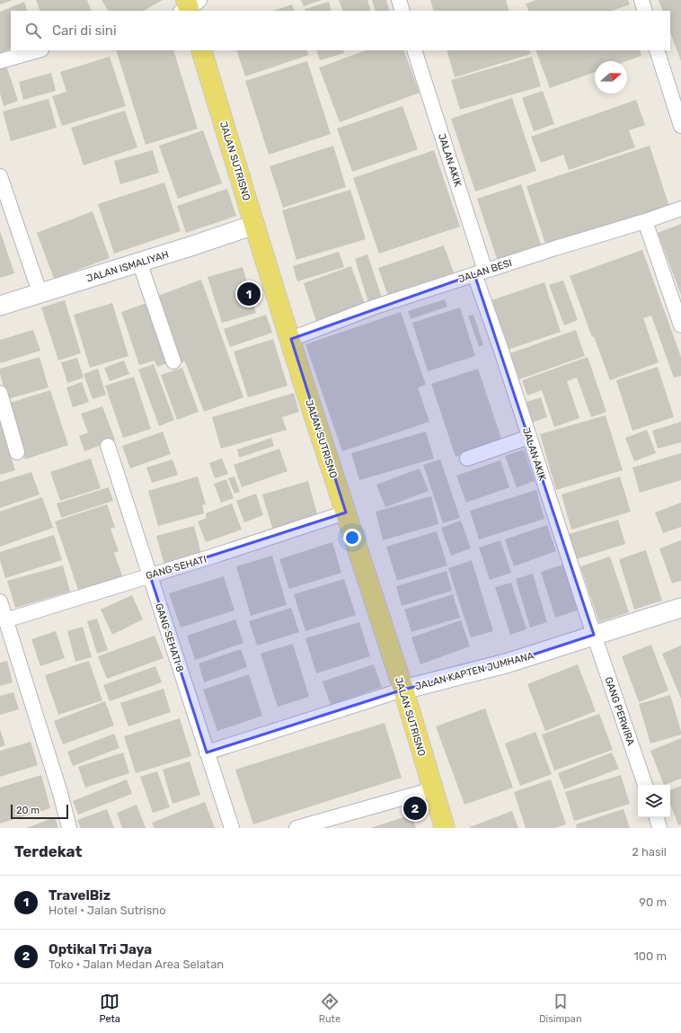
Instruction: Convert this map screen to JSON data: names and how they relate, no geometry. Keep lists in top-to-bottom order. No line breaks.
{"streets":{"main road":["JALAN SUTRISNO"],"street":["JALAN AKIK","JALAN ISMALIYAH","JALAN BESI","GANG SEHATI","GANG SEHATI 8","JALAN KAPTEN JUMHANA","GANG PERWIRA"]},"crossings":[["JALAN AKIK","JALAN BESI"],["JALAN AKIK","JALAN KAPTEN JUMHANA"],["JALAN AKIK","GANG PERWIRA"],["JALAN SUTRISNO","JALAN ISMALIYAH"],["JALAN SUTRISNO","JALAN BESI"],["JALAN SUTRISNO","GANG SEHATI"],["JALAN SUTRISNO","JALAN KAPTEN JUMHANA"],["GANG SEHATI","GANG SEHATI 8"],["GANG SEHATI 8","JALAN KAPTEN JUMHANA"],["JALAN KAPTEN JUMHANA","GANG PERWIRA"]],"scale_bar":"20 m","north":"right","page":{"search":"Cari di sini","pins":["1","2"],"scale":"20 m","heading":["Terdekat","2 hasil"],"list":[{"mark":"1","name":"TravelBiz","note":"Hotel · Jalan Sutrisno","value":"90 m"},{"mark":"2","name":"Optikal Tri Jaya","note":"Toko · Jalan Medan Area Selatan","value":"100 m"}],"nav":["Peta","Rute","Disimpan"]}}
